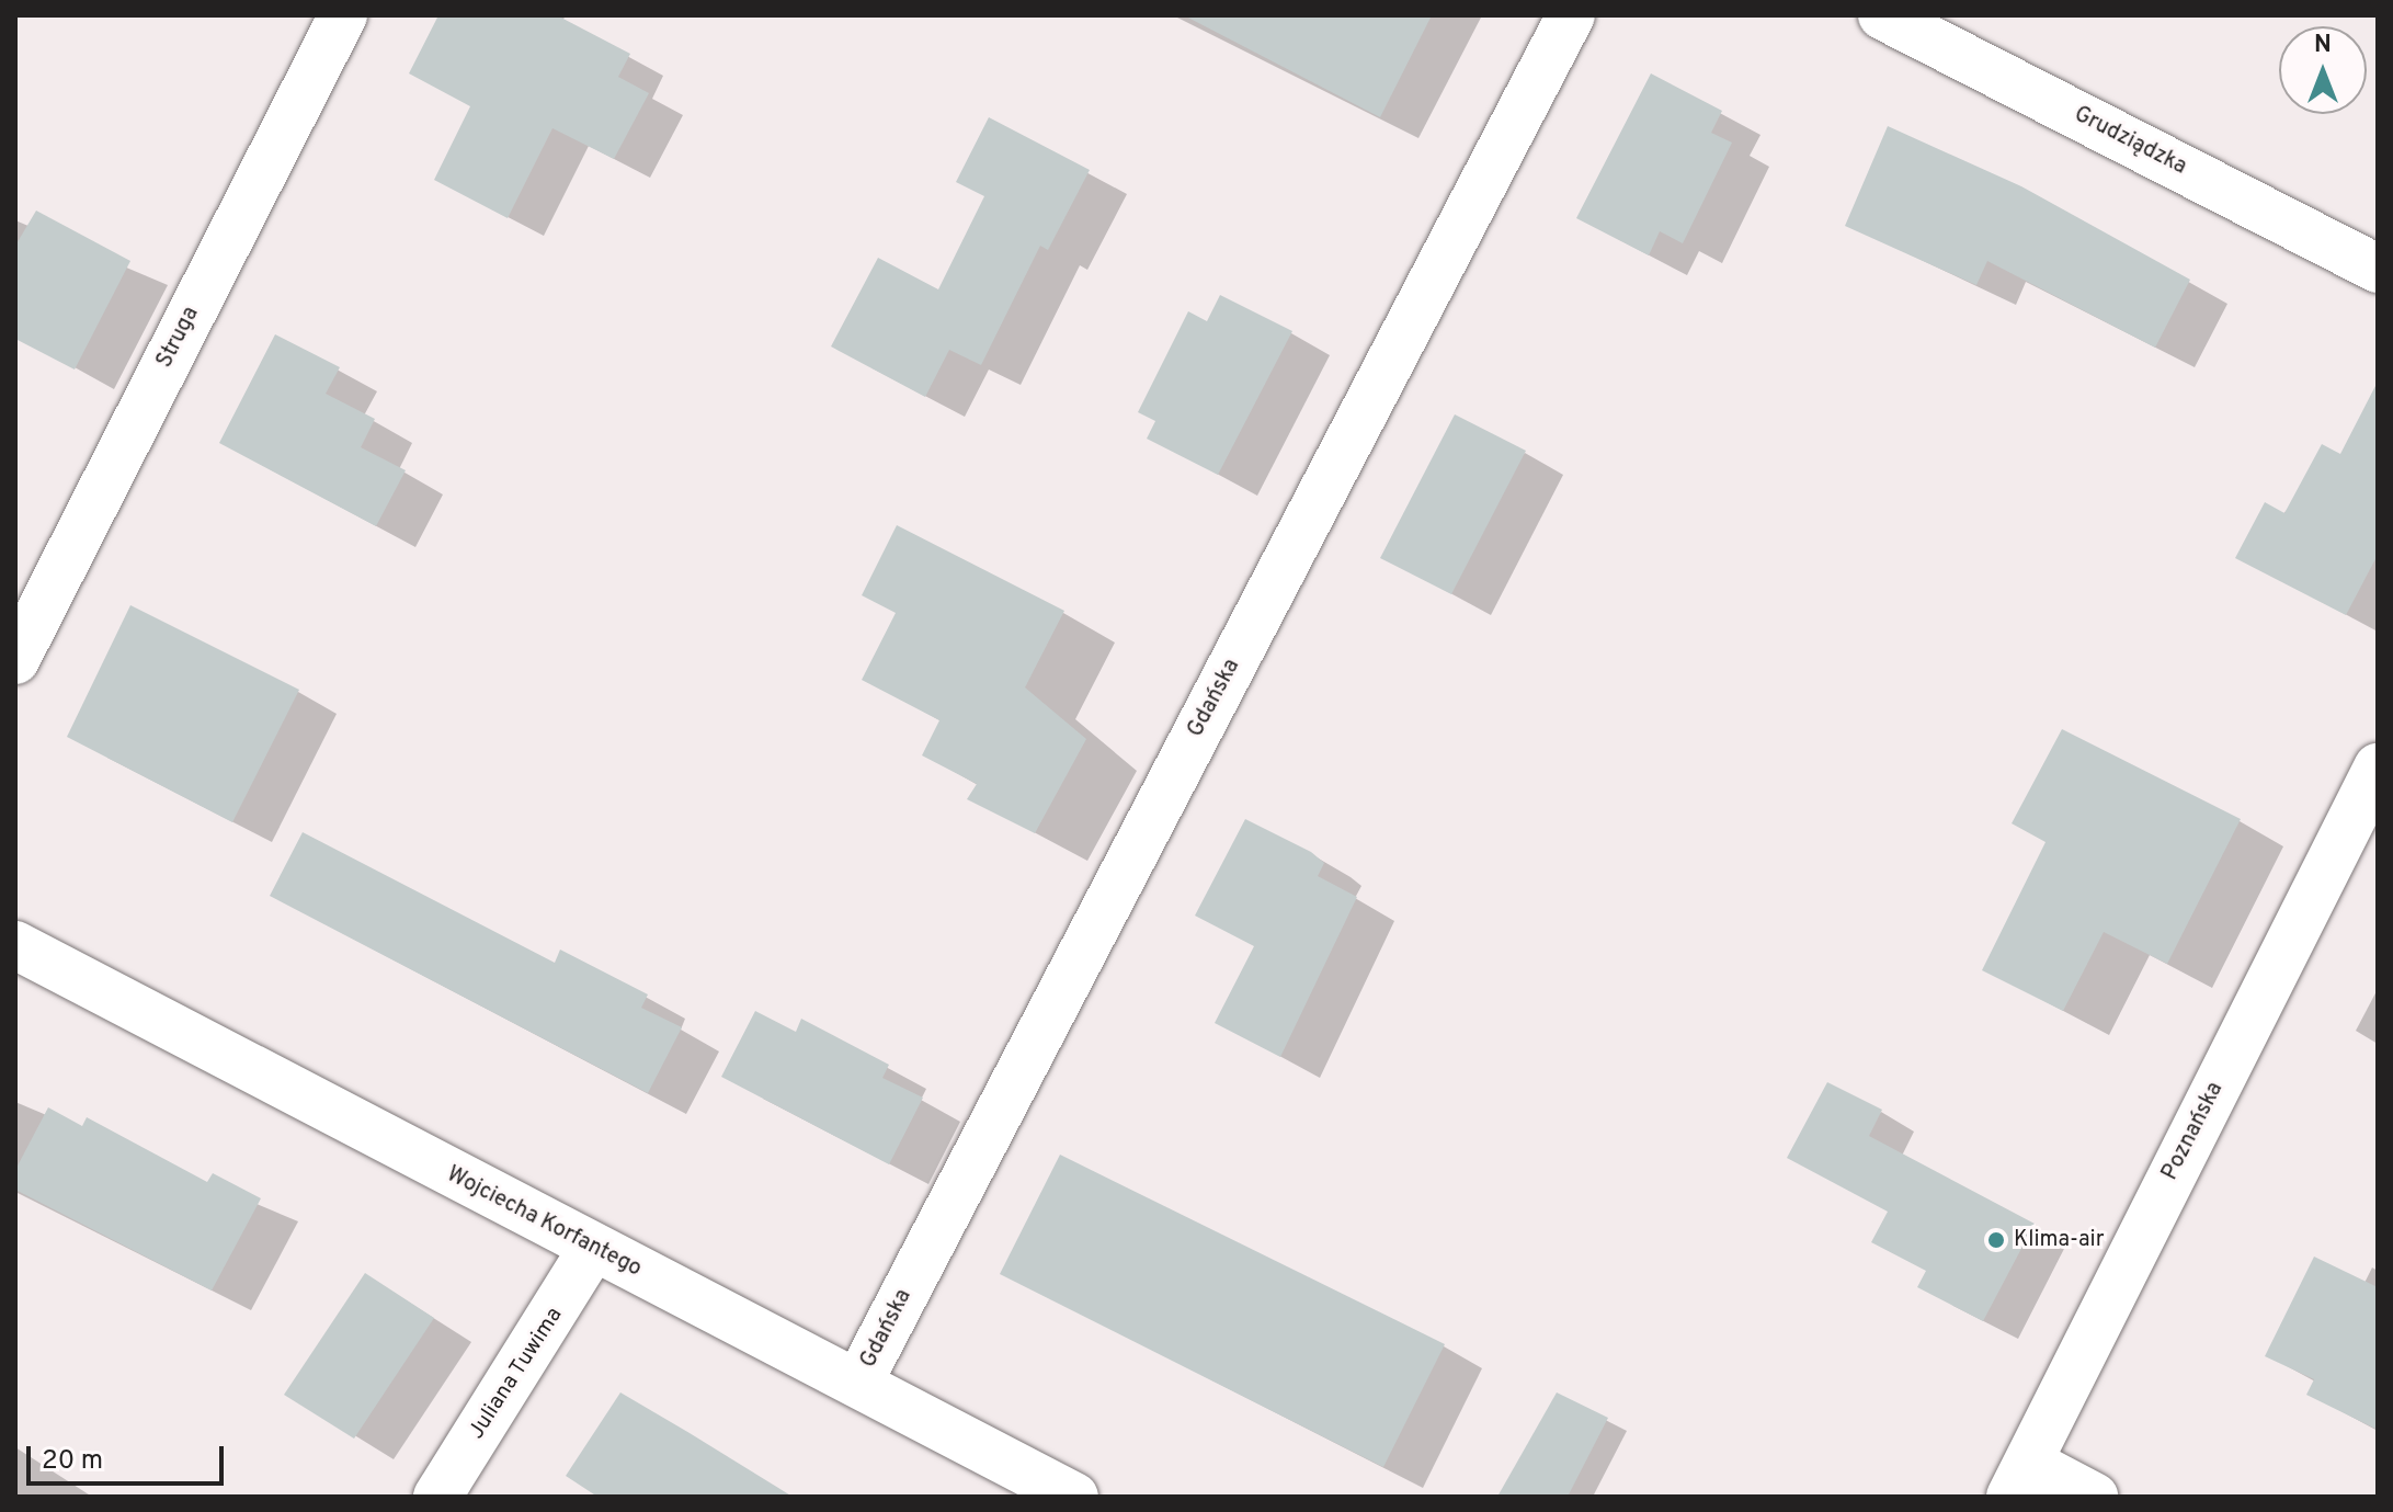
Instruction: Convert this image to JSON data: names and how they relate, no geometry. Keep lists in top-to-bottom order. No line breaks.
{"streets":{"street":["Grudziądzka","Struga","Gdańska","Poznańska","Wojciecha Korfantego","Juliana Tuwima"]},"crossings":[["Gdańska","Wojciecha Korfantego"],["Wojciecha Korfantego","Juliana Tuwima"]],"places":["Klima-air"],"scale_bar":"20 m","north":"top"}
